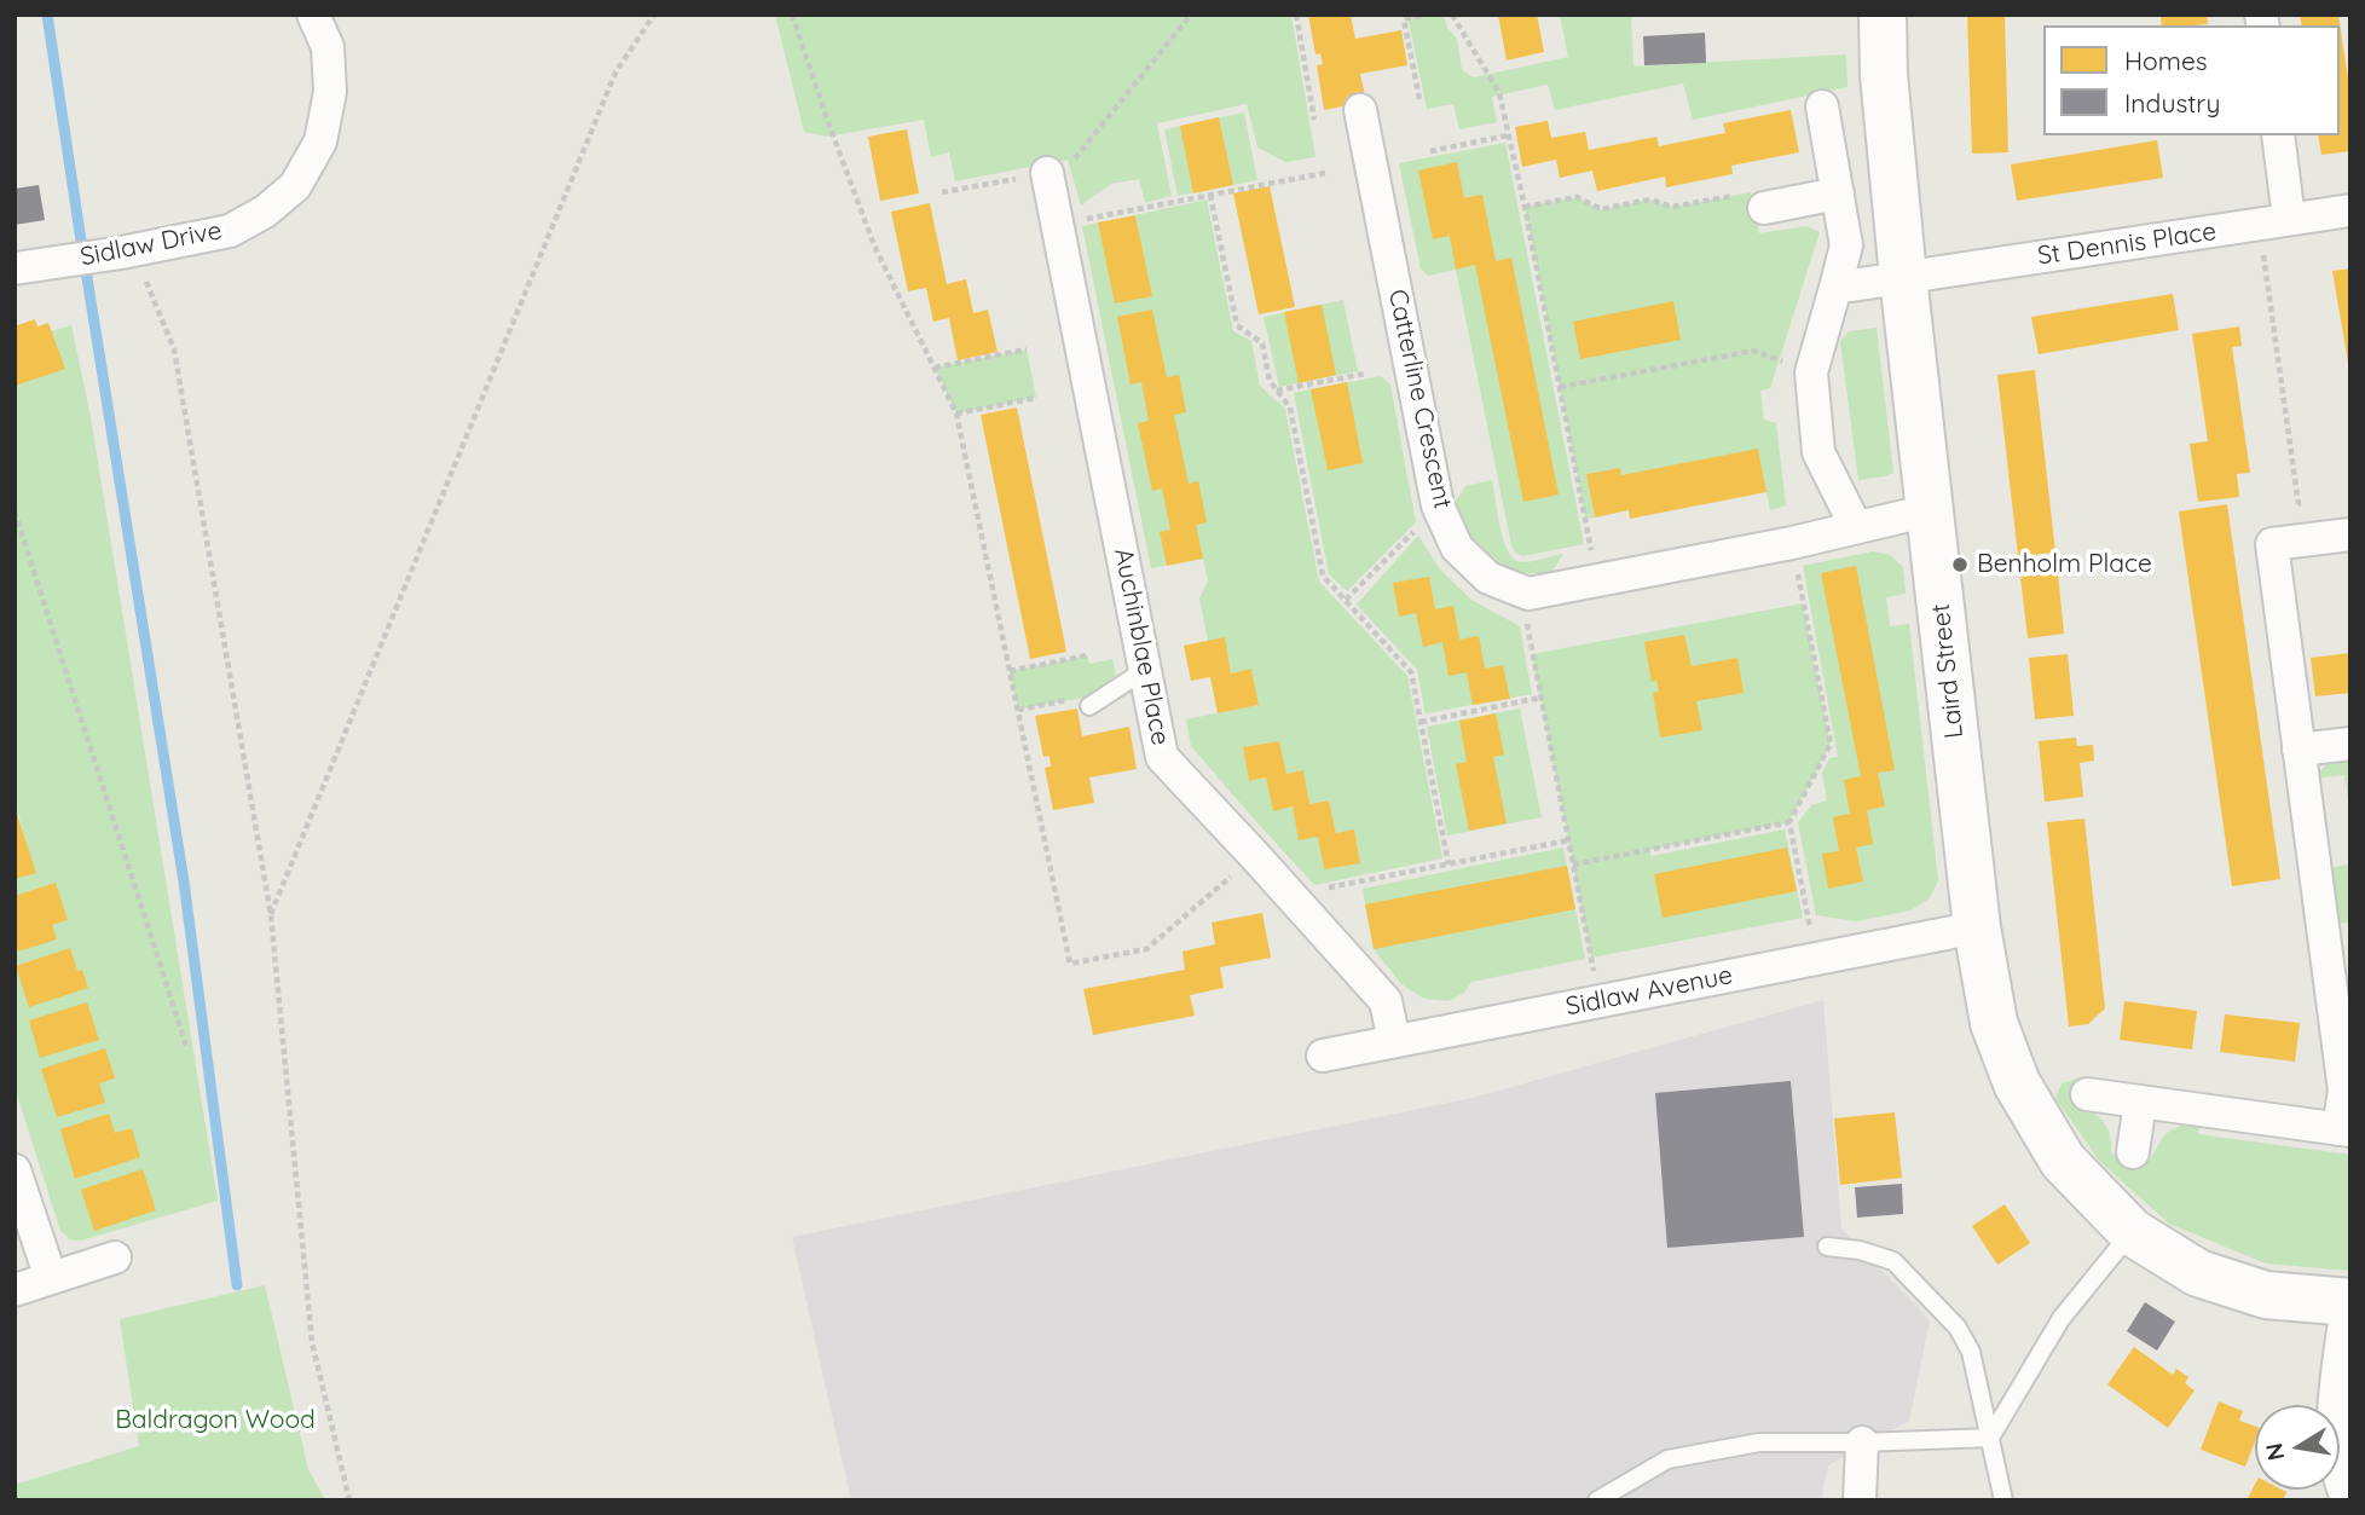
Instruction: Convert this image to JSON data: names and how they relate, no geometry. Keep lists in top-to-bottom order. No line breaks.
{"streets":{"street":["Sidlaw Drive","St Dennis Place","Catterline Crescent","Auchinblae Place","Laird Street","Sidlaw Avenue"]},"crossings":[["St Dennis Place","Laird Street"],["Auchinblae Place","Sidlaw Avenue"],["Laird Street","Sidlaw Avenue"]],"parks":["Baldragon Wood"],"places":["Benholm Place"],"legend":["Homes","Industry"],"north":"left"}
